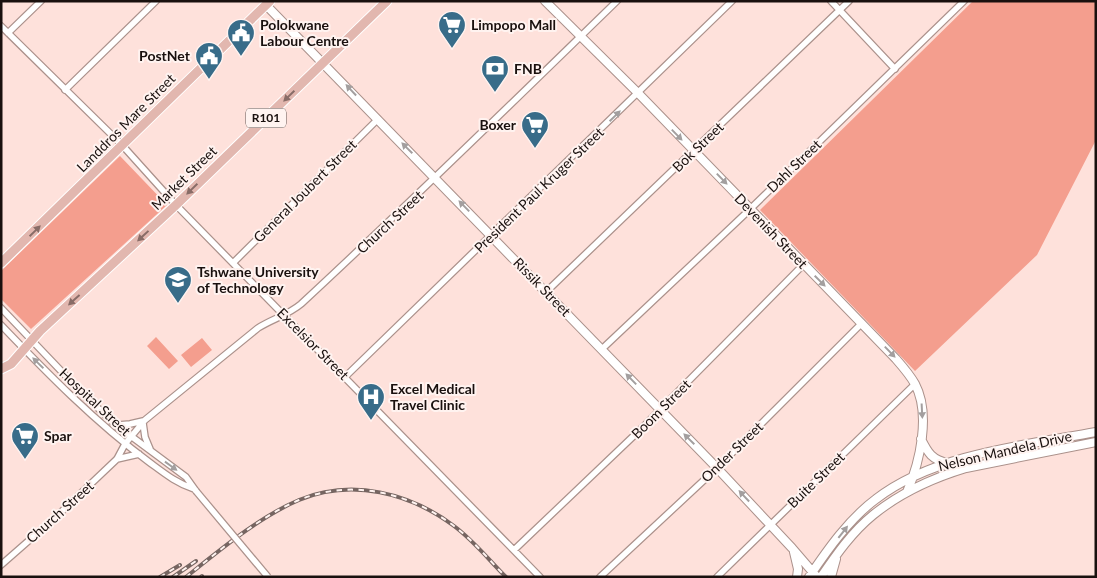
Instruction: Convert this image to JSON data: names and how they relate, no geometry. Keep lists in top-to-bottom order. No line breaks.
{"streets":{"main road":["R101","Landdros Mare Street","Market Street","Devenish Street","Rissik Street","Nelson Mandela Drive"],"street":["Bok Street","Dahl Street","President Paul Kruger Street","General Joubert Street","Church Street","Excelsior Street","Hospital Street","Boom Street","Onder Street","Buite Street"]},"crossings":[["R101","Market Street"],["Landdros Mare Street","Rissik Street"],["Landdros Mare Street","Excelsior Street"],["Bok Street","Devenish Street"],["Bok Street","Rissik Street"],["Dahl Street","Devenish Street"],["Dahl Street","Rissik Street"],["Market Street","Rissik Street"],["Market Street","Excelsior Street"],["Market Street","Hospital Street"],["President Paul Kruger Street","Devenish Street"],["President Paul Kruger Street","Rissik Street"],["President Paul Kruger Street","Excelsior Street"],["General Joubert Street","Rissik Street"],["General Joubert Street","Excelsior Street"],["Church Street","Devenish Street"],["Church Street","Rissik Street"],["Church Street","Excelsior Street"],["Church Street","Hospital Street"],["Devenish Street","Boom Street"],["Devenish Street","Nelson Mandela Drive"],["Devenish Street","Onder Street"],["Devenish Street","Buite Street"],["Rissik Street","Boom Street"],["Rissik Street","Nelson Mandela Drive"],["Rissik Street","Onder Street"],["Rissik Street","Buite Street"],["Excelsior Street","Boom Street"]],"one_way":["Landdros Mare Street","Market Street","President Paul Kruger Street","Devenish Street","Rissik Street"],"places":{"supermarket":["Limpopo Mall","Boxer","Spar"],"public building":["Polokwane Labour Centre","PostNet"],"bank":["FNB"],"school or university":["Tshwane University of Technology"],"hospital":["Excel Medical Travel Clinic"]}}
